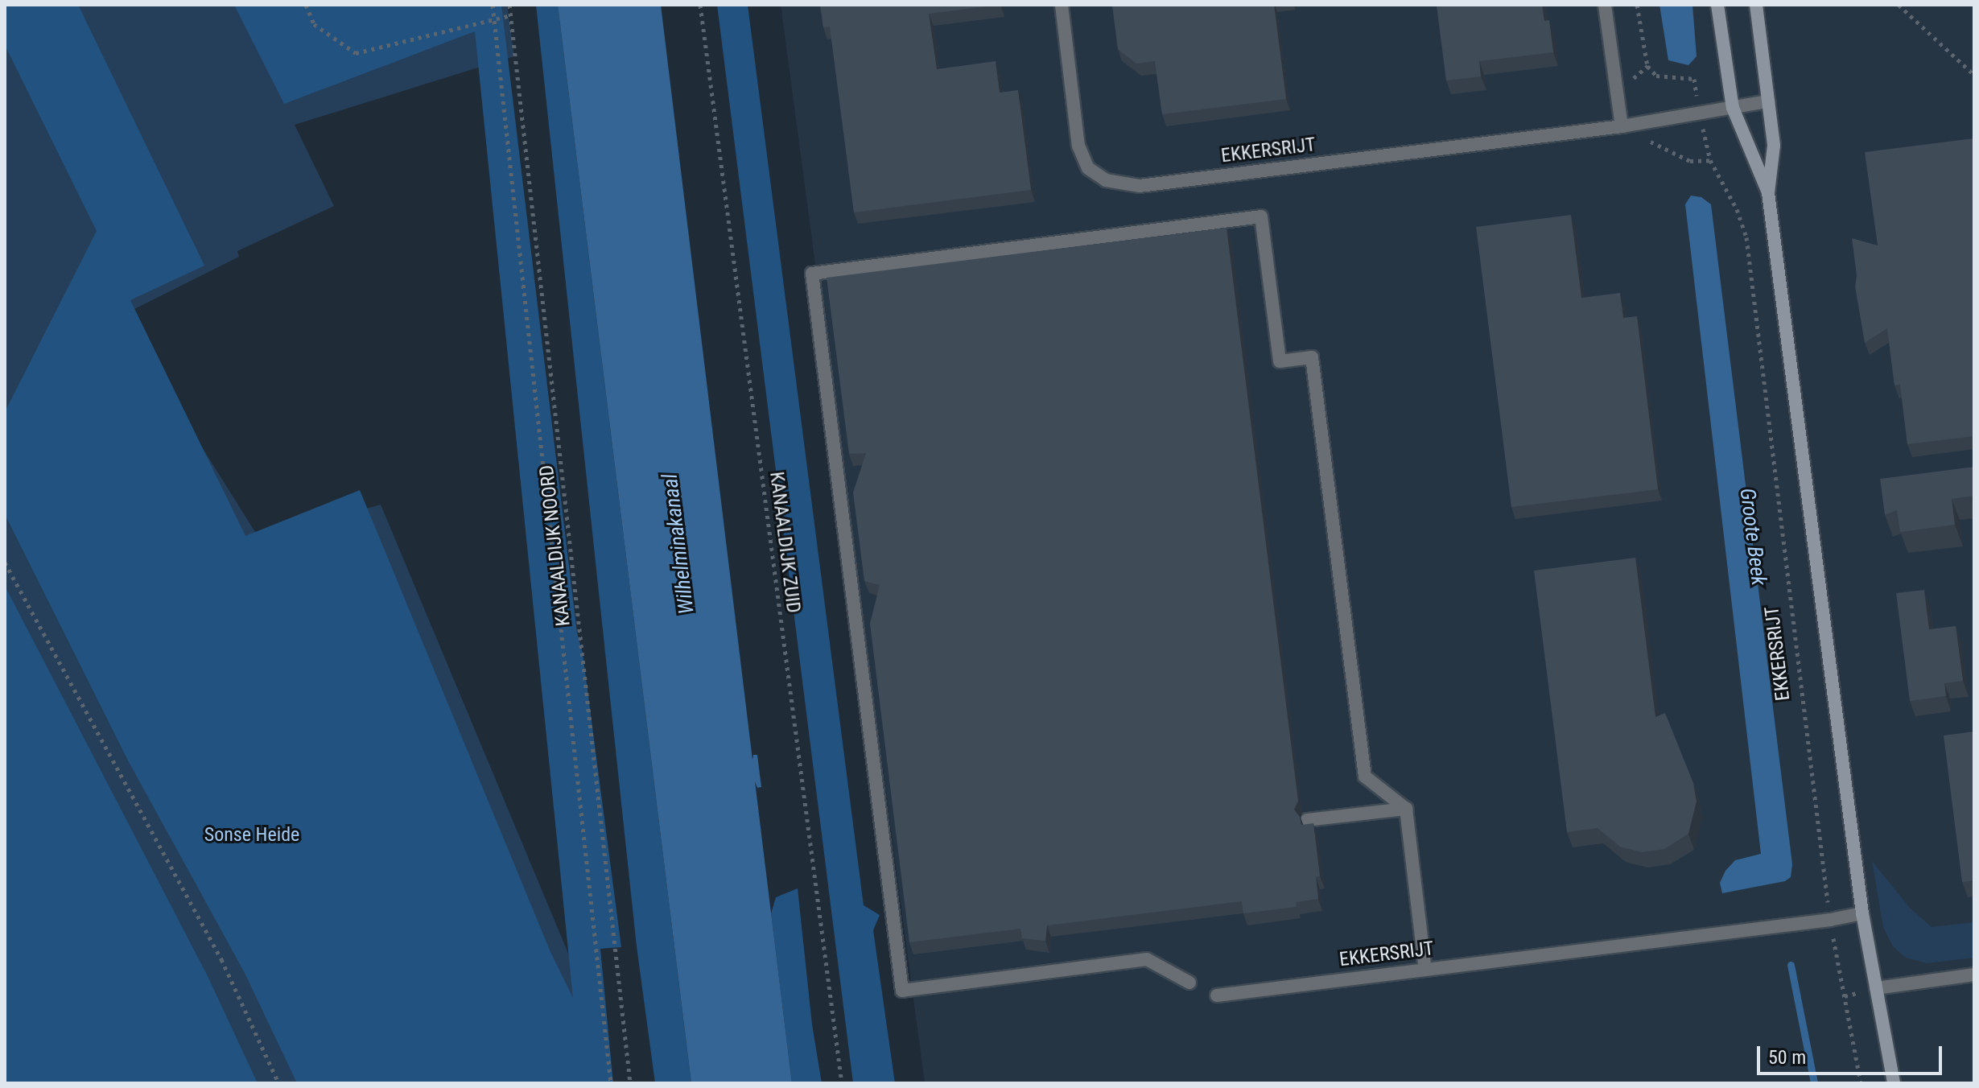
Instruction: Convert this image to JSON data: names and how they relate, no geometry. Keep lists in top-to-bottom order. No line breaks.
{"streets":{"street":["EKKERSRIJT"],"path":["KANAALDIJK ZUID","KANAALDIJK NOORD"]},"water":["Groote Beek","Wilhelminakanaal"],"parks":["Sonse Heide"],"scale_bar":"50 m"}
